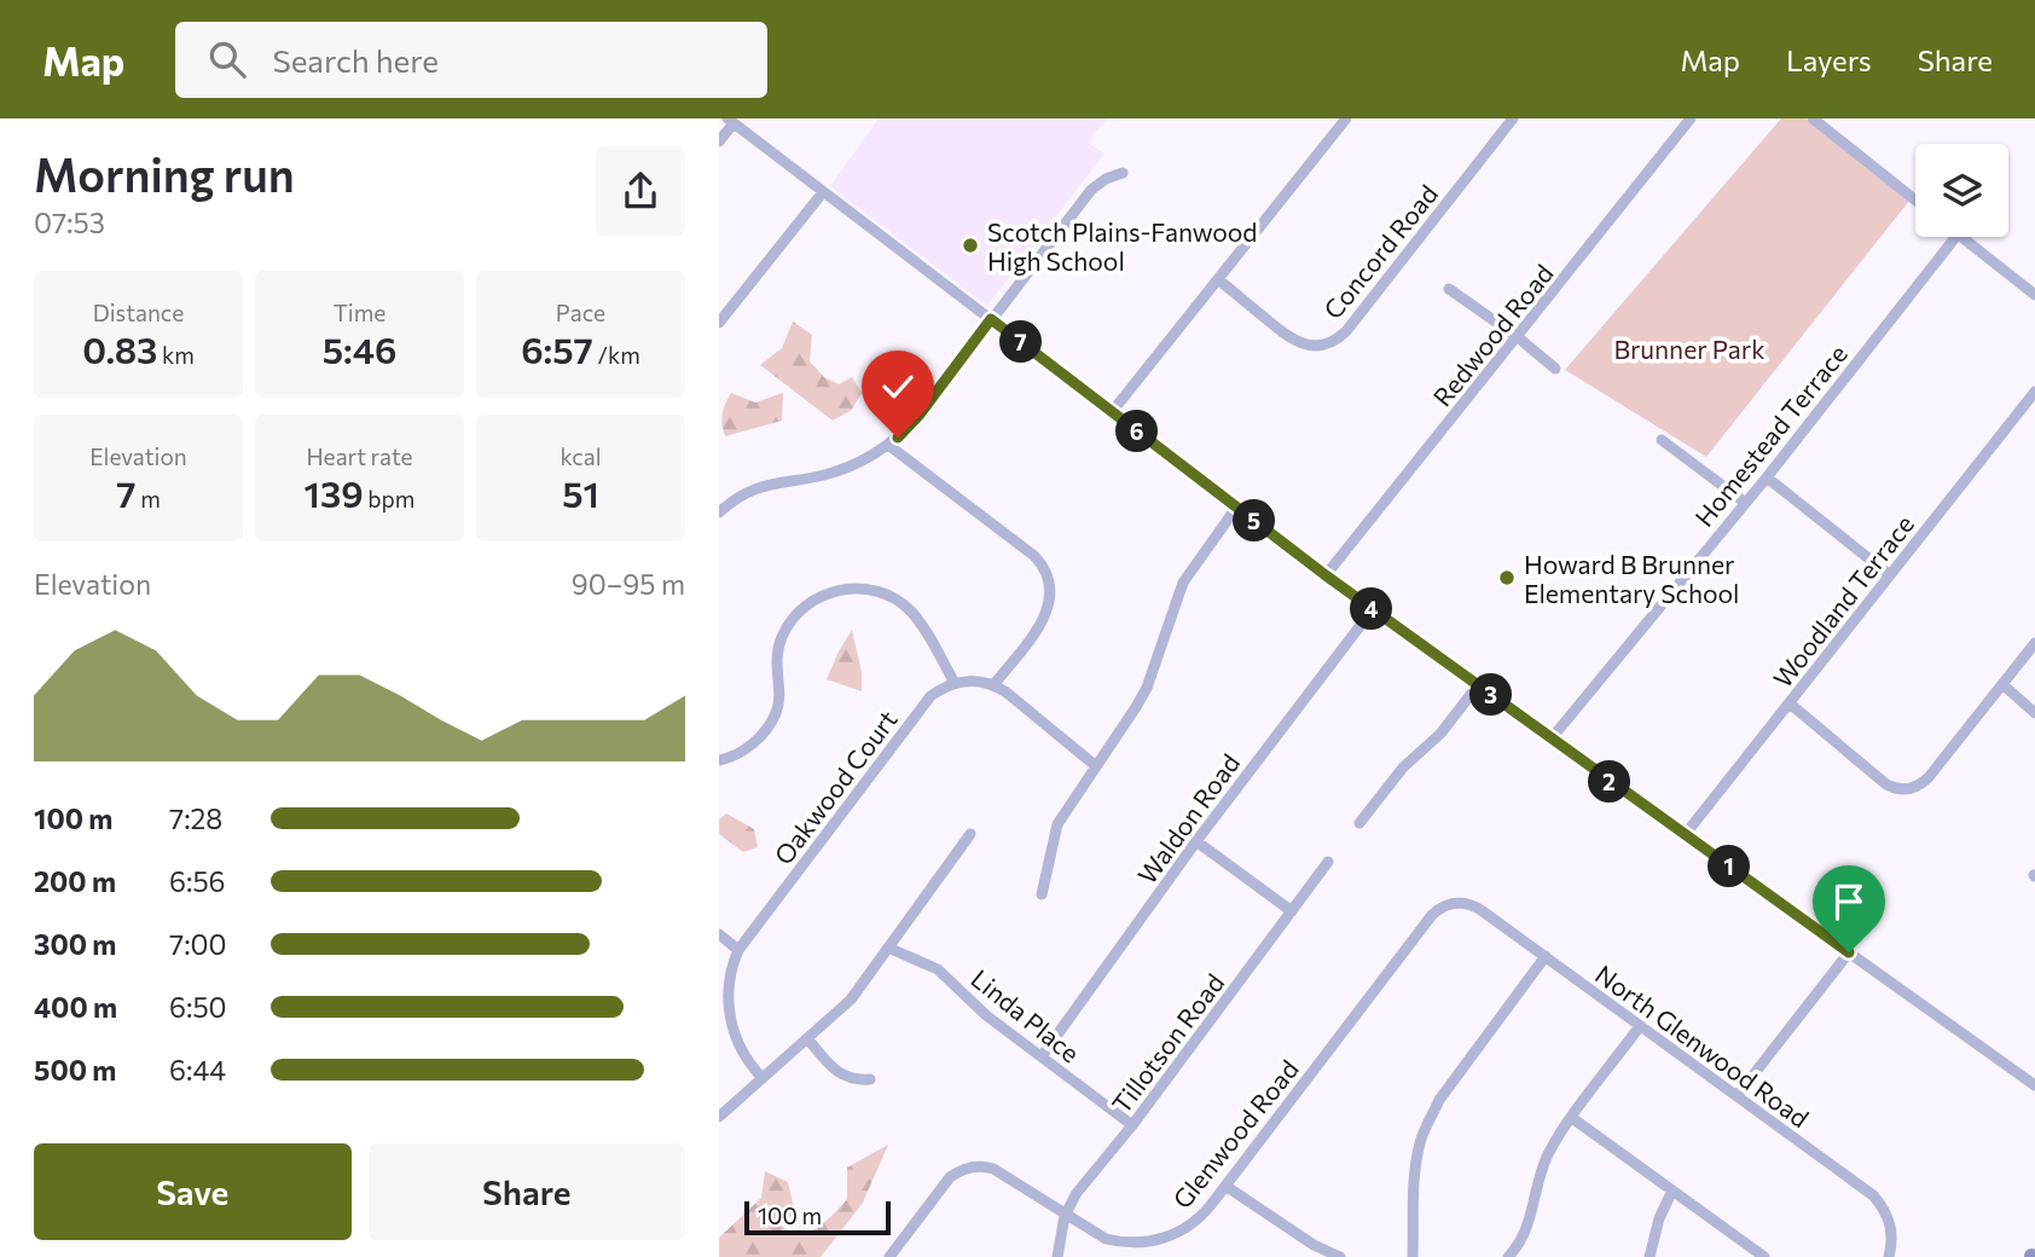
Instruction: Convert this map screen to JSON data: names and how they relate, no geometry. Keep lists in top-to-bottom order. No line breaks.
{"streets":{"street":["Concord Road","Redwood Road","Homestead Terrace","Woodland Terrace","Oakwood Court","Waldon Road","Linda Place","Tillotson Road","North Glenwood Road","Glenwood Road"]},"crossings":[["Waldon Road","Linda Place"],["Linda Place","Tillotson Road"],["Tillotson Road","Glenwood Road"],["North Glenwood Road","Glenwood Road"]],"parks":["Brunner Park"],"places":["Scotch Plains-Fanwood High School","Howard B Brunner Elementary School"],"scale_bar":"100 m","page":{"header":"Map","search":"Search here","nav":["Map","Layers","Share"],"heading":["Morning run","07:53"],"stats":[["Distance","0.83 km"],["Time","5:46"],["Pace","6:57 /km"],["Elevation","7 m"],["Heart rate","139 bpm"],["kcal","51"]],"pins":["7","6","5","4","3","2","1"],"chart":["Elevation","90–95 m"],"list":[{"name":"100 m","note":"7:28"},{"name":"200 m","note":"6:56"},{"name":"300 m","note":"7:00"},{"name":"400 m","note":"6:50"},{"name":"500 m","note":"6:44"}],"buttons":["Save","Share"],"scale":"100 m"}}
